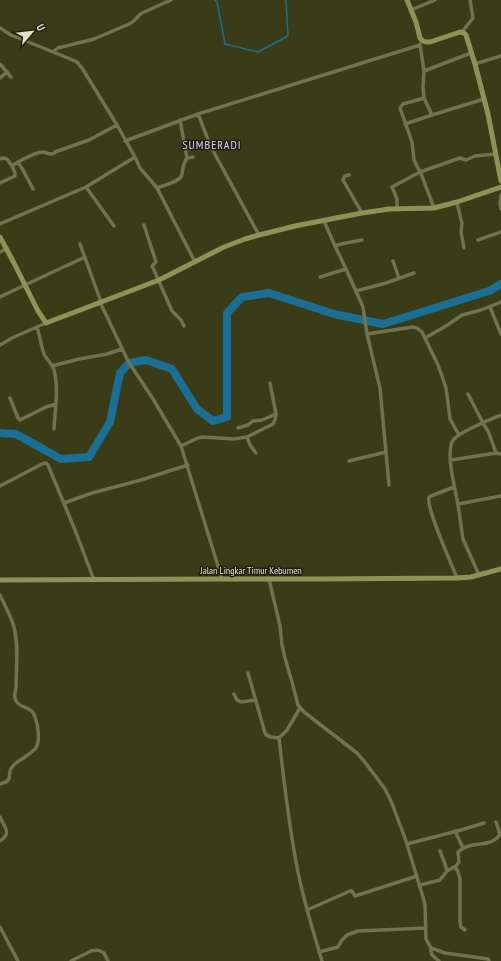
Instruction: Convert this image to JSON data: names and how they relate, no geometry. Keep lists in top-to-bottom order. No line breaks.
{"streets":{"street":["Jalan Lingkar Timur Kebumen"]},"districts":["SUMBERADI"],"north":"top right"}
